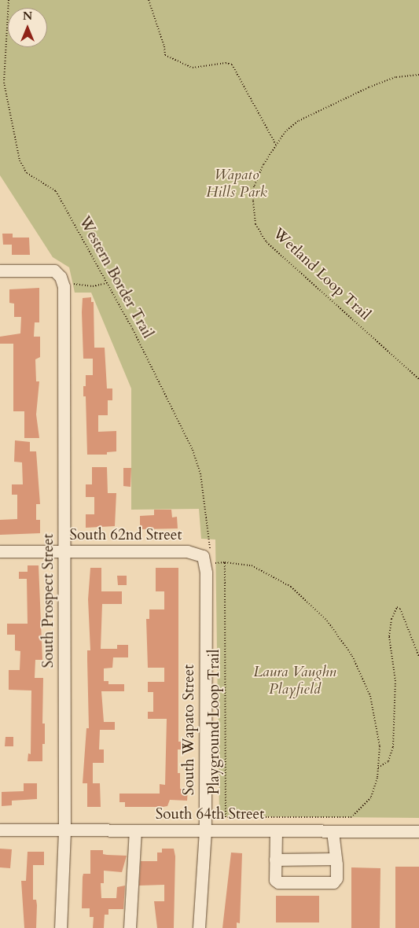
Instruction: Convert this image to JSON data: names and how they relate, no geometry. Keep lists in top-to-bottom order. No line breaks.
{"streets":{"street":["South 62nd Street","South Prospect Street","South Wapato Street","South 64th Street"],"path":["Wetland Loop Trail","Western Border Trail","Playground Loop Trail"]},"crossings":[["Western Border Trail","South 62nd Street"],["Western Border Trail","South Wapato Street"],["South 62nd Street","South Prospect Street"],["South 62nd Street","South Wapato Street"],["South Prospect Street","South 64th Street"],["South Wapato Street","South 64th Street"]],"parks":["Wapato Hills Park","Laura Vaughn Playfield"],"north":"top"}
